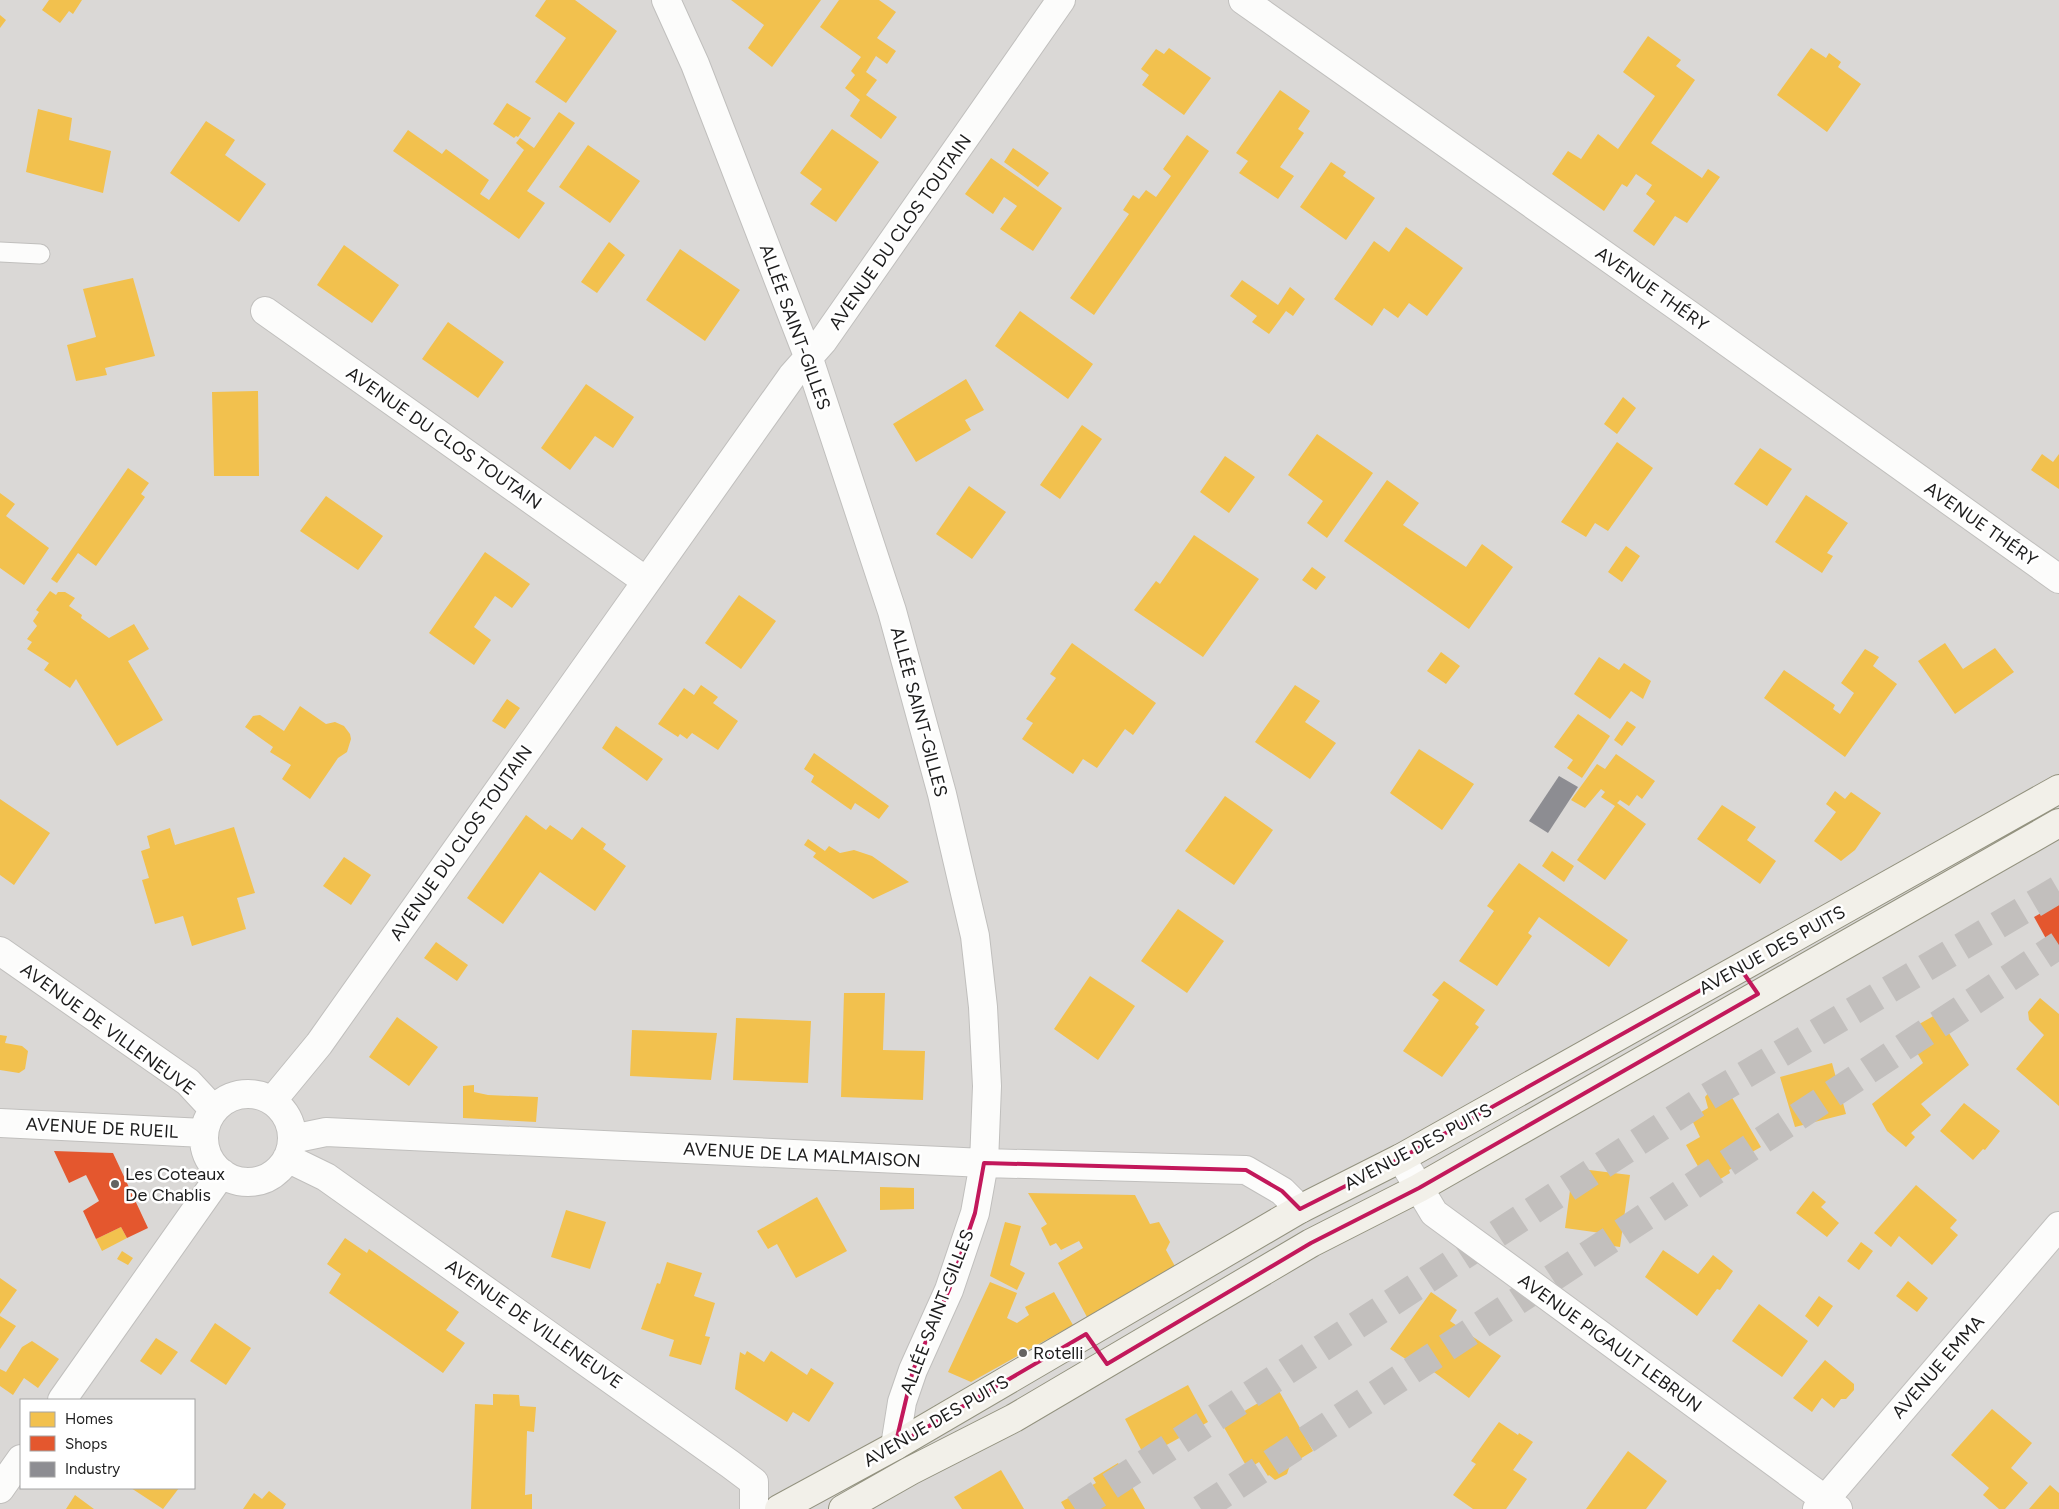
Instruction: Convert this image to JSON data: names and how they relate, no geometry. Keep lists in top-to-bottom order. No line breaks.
{"streets":{"street":["AVENUE DU CLOS TOUTAIN","AVENUE THÉRY","ALLÉE SAINT-GILLES","AVENUE DES PUITS","AVENUE DE VILLENEUVE","AVENUE DE RUEIL","AVENUE DE LA MALMAISON","AVENUE PIGAULT LEBRUN","AVENUE EMMA"]},"crossings":[["AVENUE DU CLOS TOUTAIN","ALLÉE SAINT-GILLES"],["AVENUE DU CLOS TOUTAIN","AVENUE DE VILLENEUVE"],["AVENUE DU CLOS TOUTAIN","AVENUE DE RUEIL"],["AVENUE DU CLOS TOUTAIN","AVENUE DE LA MALMAISON"],["ALLÉE SAINT-GILLES","AVENUE DES PUITS"],["ALLÉE SAINT-GILLES","AVENUE DE LA MALMAISON"],["AVENUE DES PUITS","AVENUE DE LA MALMAISON"],["AVENUE DES PUITS","AVENUE PIGAULT LEBRUN"],["AVENUE DE VILLENEUVE","AVENUE DE RUEIL"],["AVENUE DE VILLENEUVE","AVENUE DE LA MALMAISON"],["AVENUE DE RUEIL","AVENUE DE LA MALMAISON"],["AVENUE PIGAULT LEBRUN","AVENUE EMMA"]],"places":["Les Coteaux De Chablis","Rotelli"],"legend":["Homes","Shops","Industry"]}
